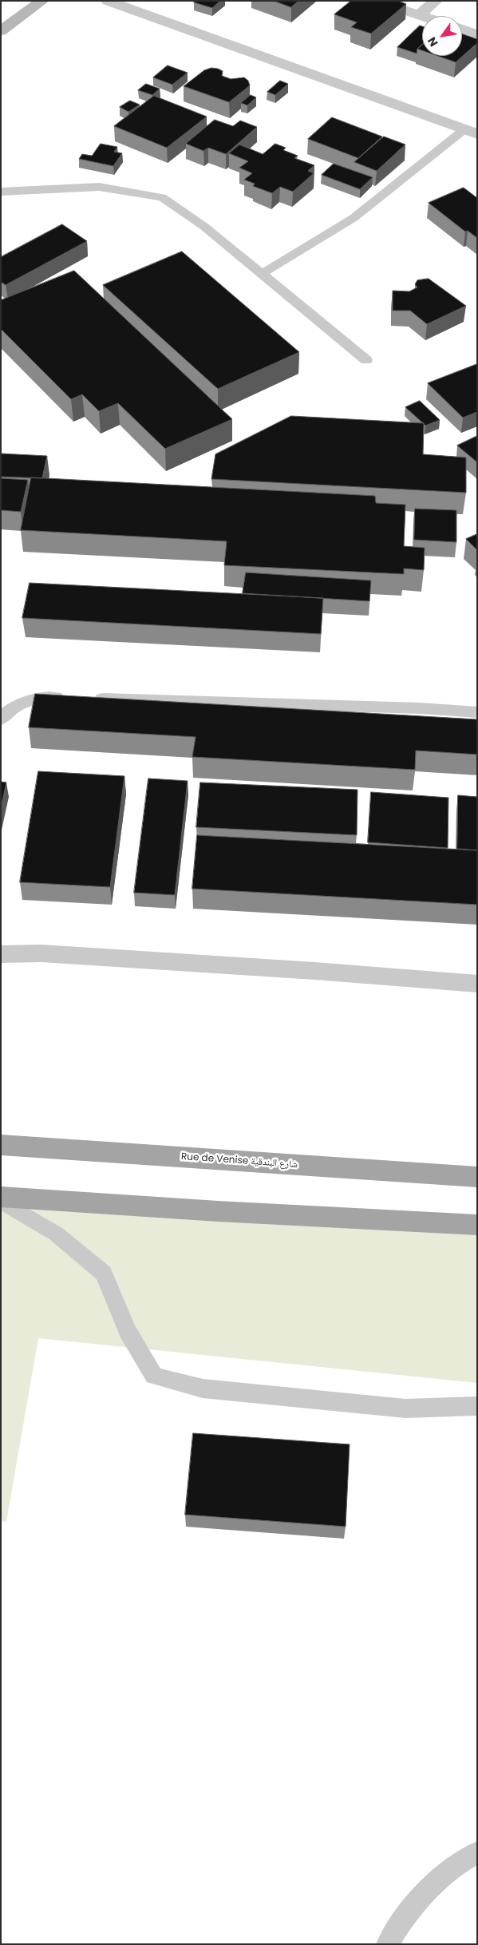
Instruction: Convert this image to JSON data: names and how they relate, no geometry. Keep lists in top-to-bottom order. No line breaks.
{"streets":{"main road":["Rue de Venise شارع البندقية"]},"north":"bottom left"}
